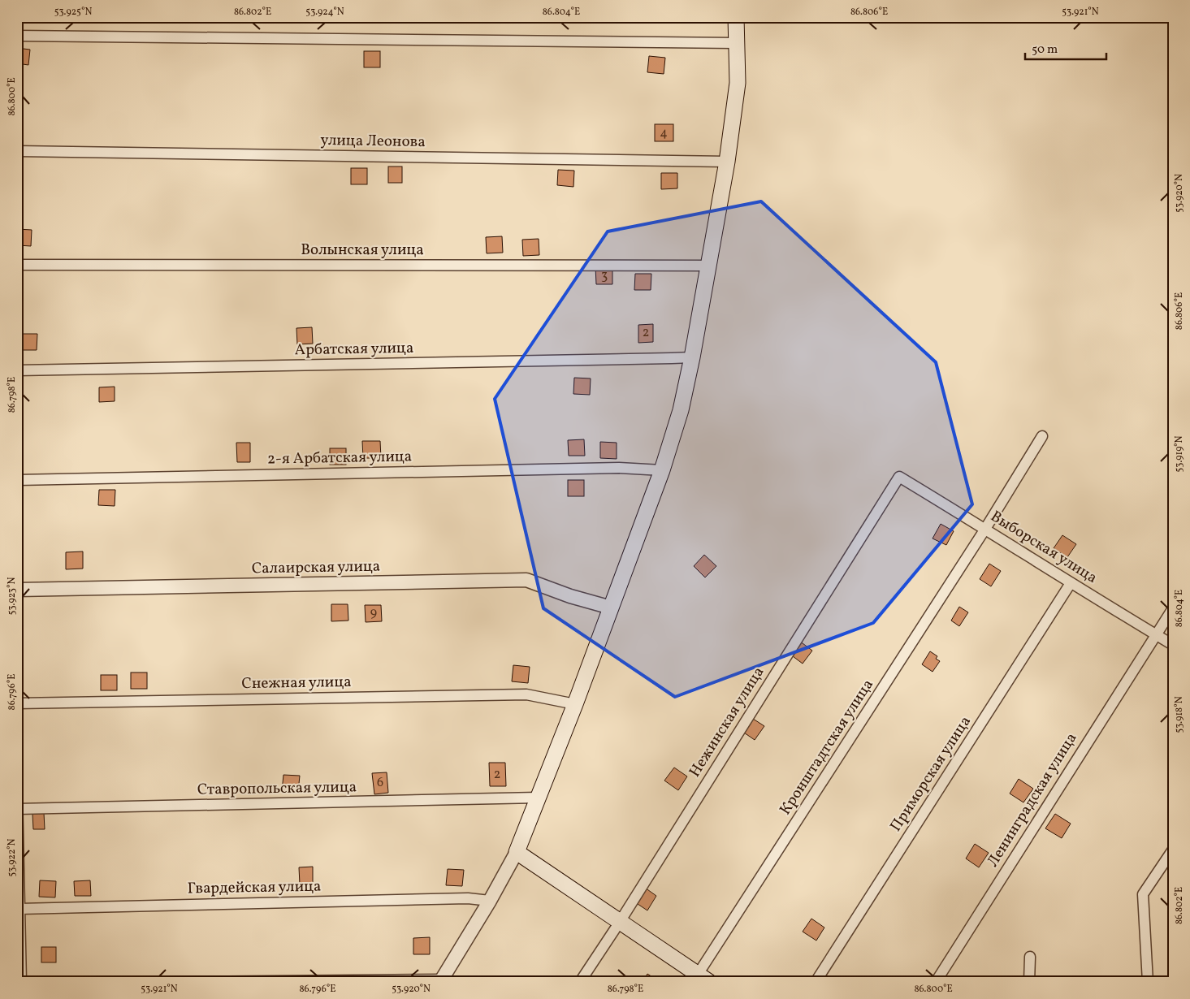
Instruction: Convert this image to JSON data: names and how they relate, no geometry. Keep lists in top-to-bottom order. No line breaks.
{"streets":{"street":["улица Леонова","Волынская улица","Арбатская улица","2-я Арбатская улица","Выборская улица","Салаирская улица","Снежная улица","Нежинская улица","Кронштадтская улица","Приморская улица","Ставропольская улица","Ленинградская улица","Гвардейская улица"]},"crossings":[["Выборская улица","Нежинская улица"],["Выборская улица","Кронштадтская улица"],["Выборская улица","Приморская улица"],["Выборская улица","Ленинградская улица"]],"house_numbers":["4","3","2","9","2","6"],"scale_bar":"50 m","coordinates":["53.925°N","86.802°E","53.924°N","86.804°E","86.806°E","53.921°N","86.800°E","53.920°N","86.798°E","53.919°N","53.923°N","86.796°E","53.918°N","53.922°N"]}
